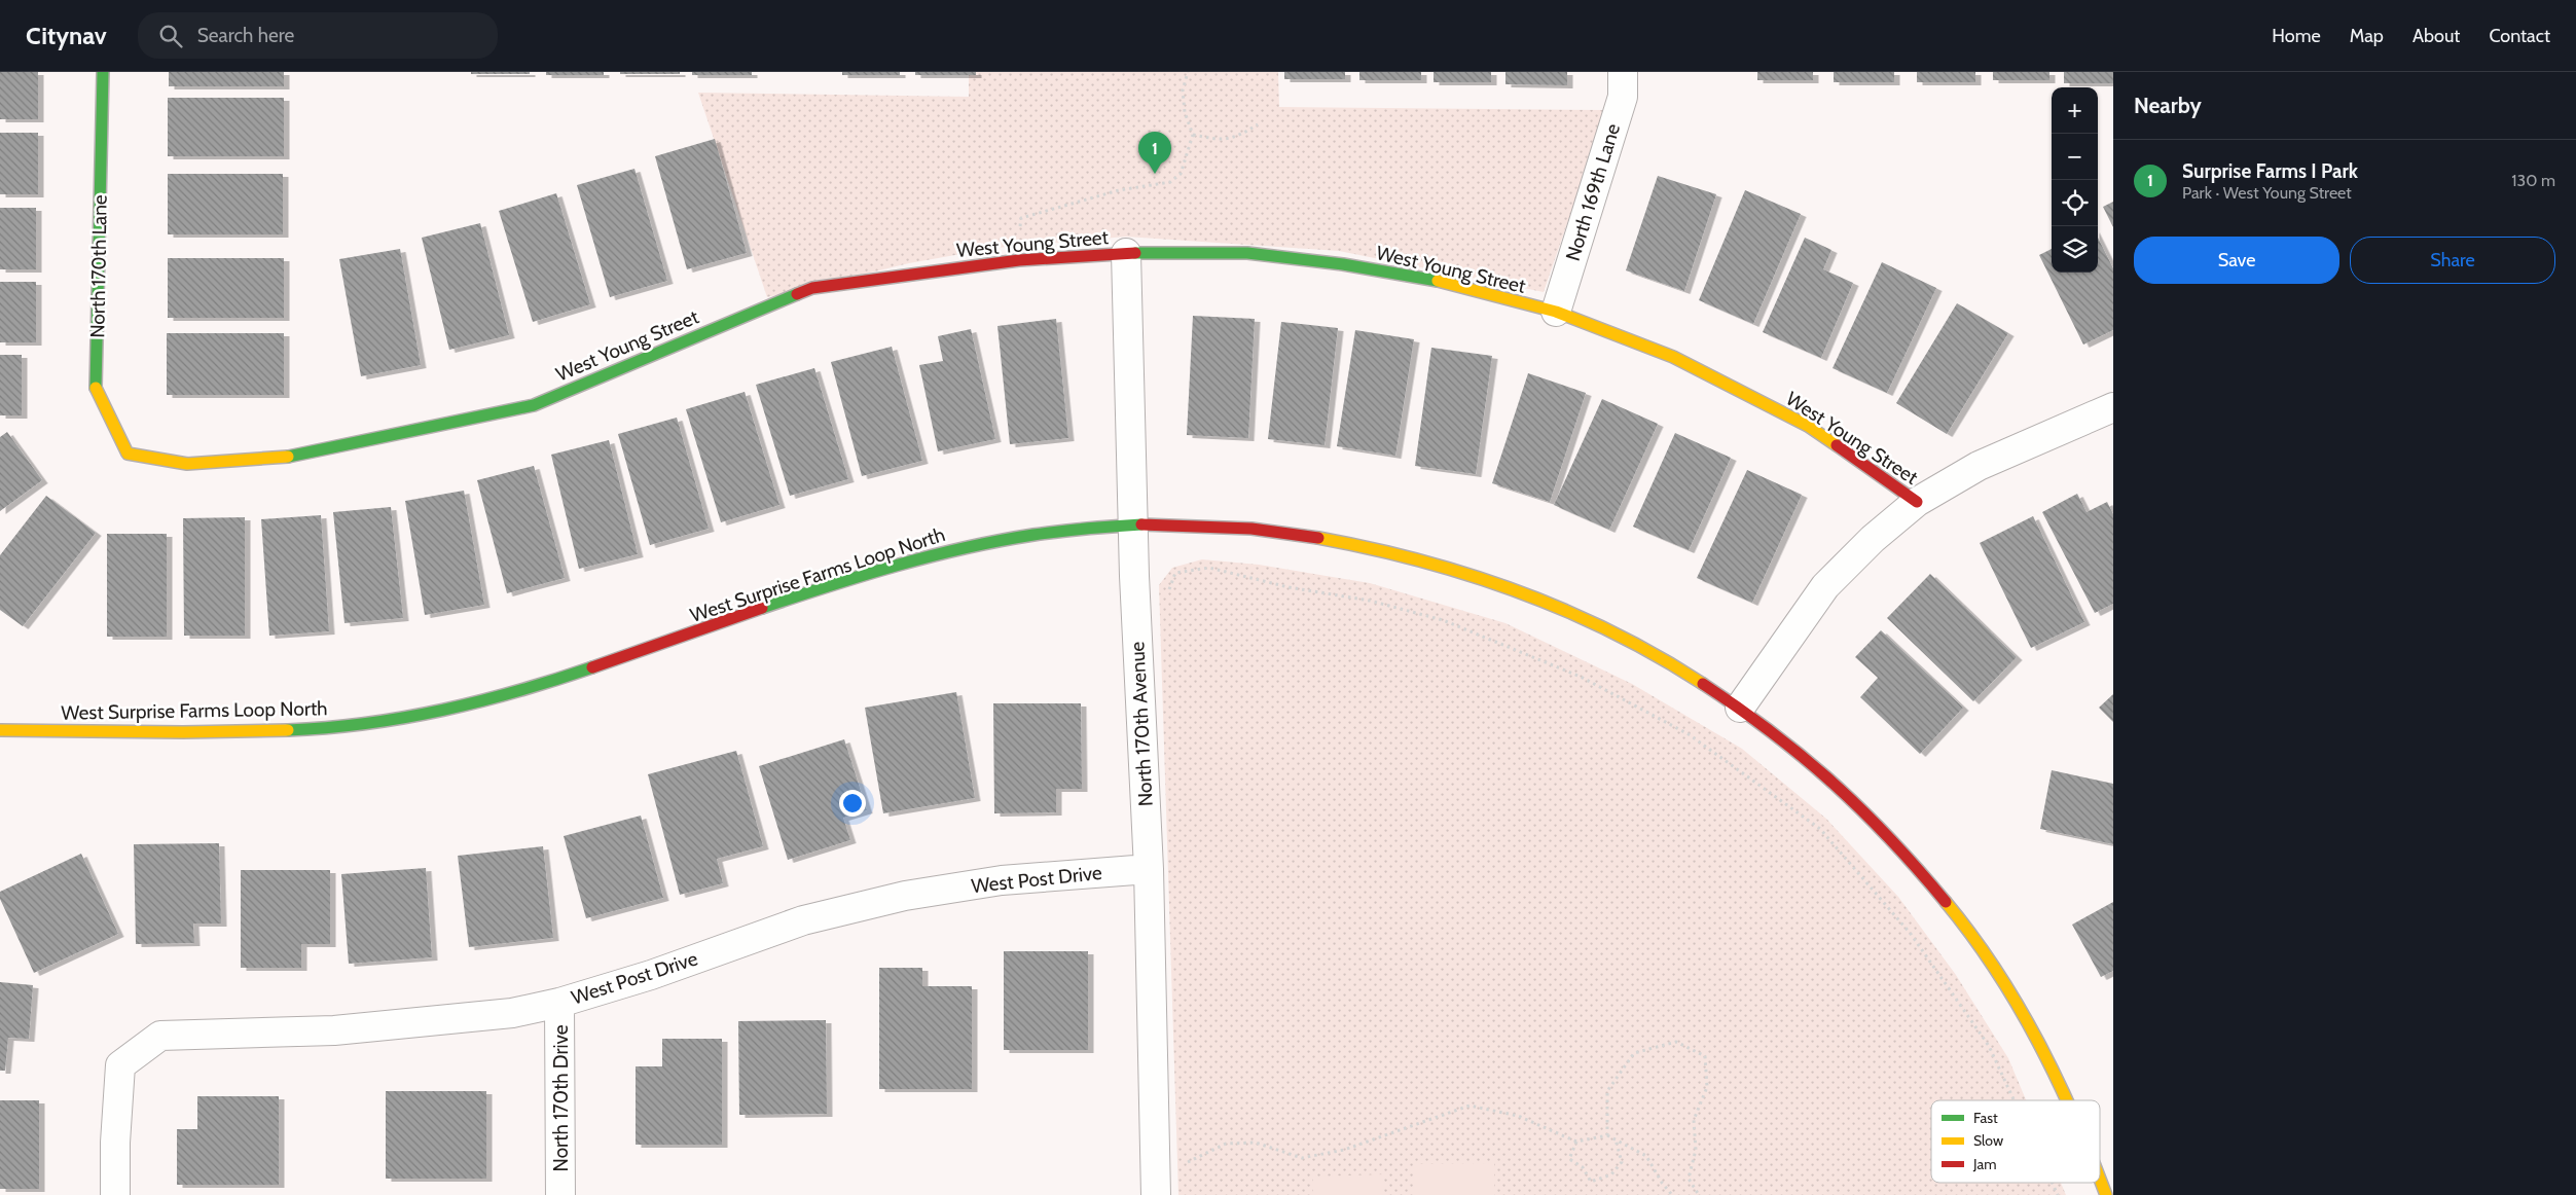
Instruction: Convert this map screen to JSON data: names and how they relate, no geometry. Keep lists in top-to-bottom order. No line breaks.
{"streets":{"street":["North 169th Lane","West Young Street","North 170th Lane","West Surprise Farms Loop North","North 170th Avenue","West Post Drive","North 170th Drive"]},"crossings":[["North 169th Lane","West Young Street"],["West Young Street","North 170th Lane"],["West Young Street","North 170th Avenue"],["West Surprise Farms Loop North","North 170th Avenue"],["North 170th Avenue","West Post Drive"],["West Post Drive","North 170th Drive"]],"legend":["Fast","Slow","Jam"],"page":{"header":"Citynav","search":"Search here","nav":["Home","Map","About","Contact"],"heading":"Nearby","map_buttons":["+","−"],"pins":"1","list":[{"mark":"1","name":"Surprise Farms I Park","note":"Park · West Young Street","value":"130 m"}],"buttons":["Save","Share"]}}
